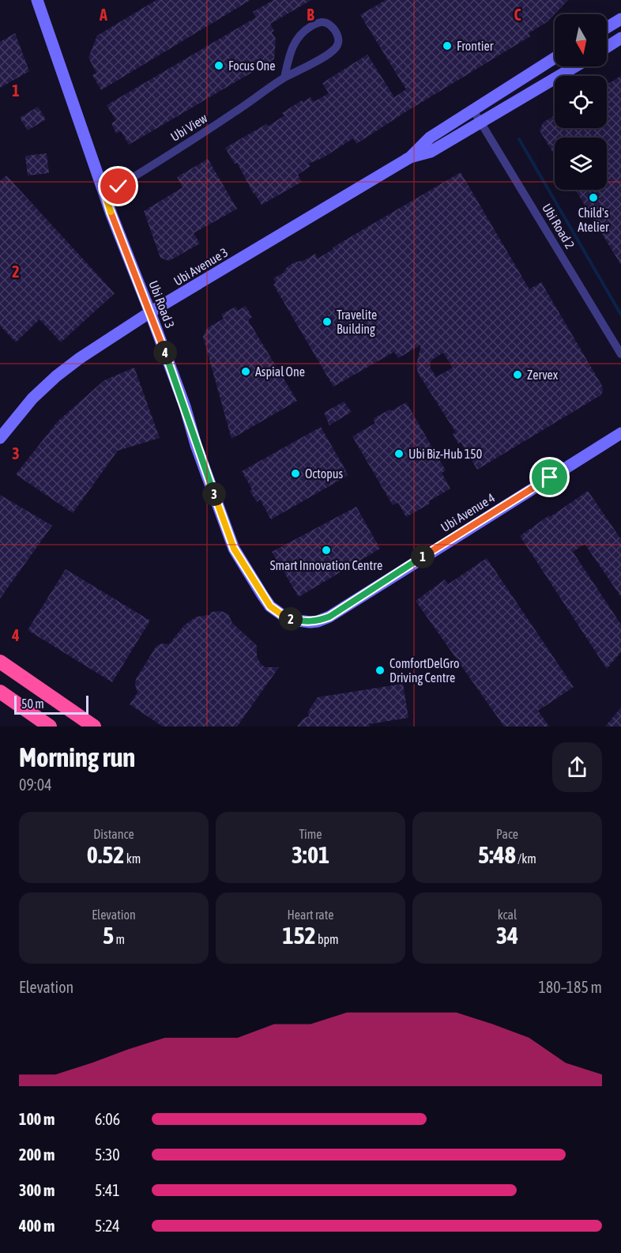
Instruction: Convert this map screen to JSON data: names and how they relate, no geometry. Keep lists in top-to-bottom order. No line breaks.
{"streets":{"street":["Ubi View","Ubi Road 2","Ubi Avenue 3","Ubi Road 3","Ubi Avenue 4"]},"crossings":[["Ubi View","Ubi Road 3"],["Ubi Road 2","Ubi Avenue 3"],["Ubi Avenue 3","Ubi Road 3"],["Ubi Road 3","Ubi Avenue 4"]],"places":["Frontier","Focus One","Child's Atelier","Travelite Building","Aspial One","Zervex","Ubi Biz-Hub 150","Octopus","Smart Innovation Centre","ComfortDelGro Driving Centre"],"scale_bar":"50 m","north":"bottom","page":{"pins":["4","3","1","2"],"scale":"50 m","heading":["Morning run","09:04"],"stats":[["Distance","0.52 km"],["Time","3:01"],["Pace","5:48 /km"],["Elevation","5 m"],["Heart rate","152 bpm"],["kcal","34"]],"chart":["Elevation","180–185 m"],"list":[{"name":"100 m","note":"6:06"},{"name":"200 m","note":"5:30"},{"name":"300 m","note":"5:41"},{"name":"400 m","note":"5:24"}]},"grid":{"columns":["A","B","C"],"rows":["1","2","3","4"]}}
